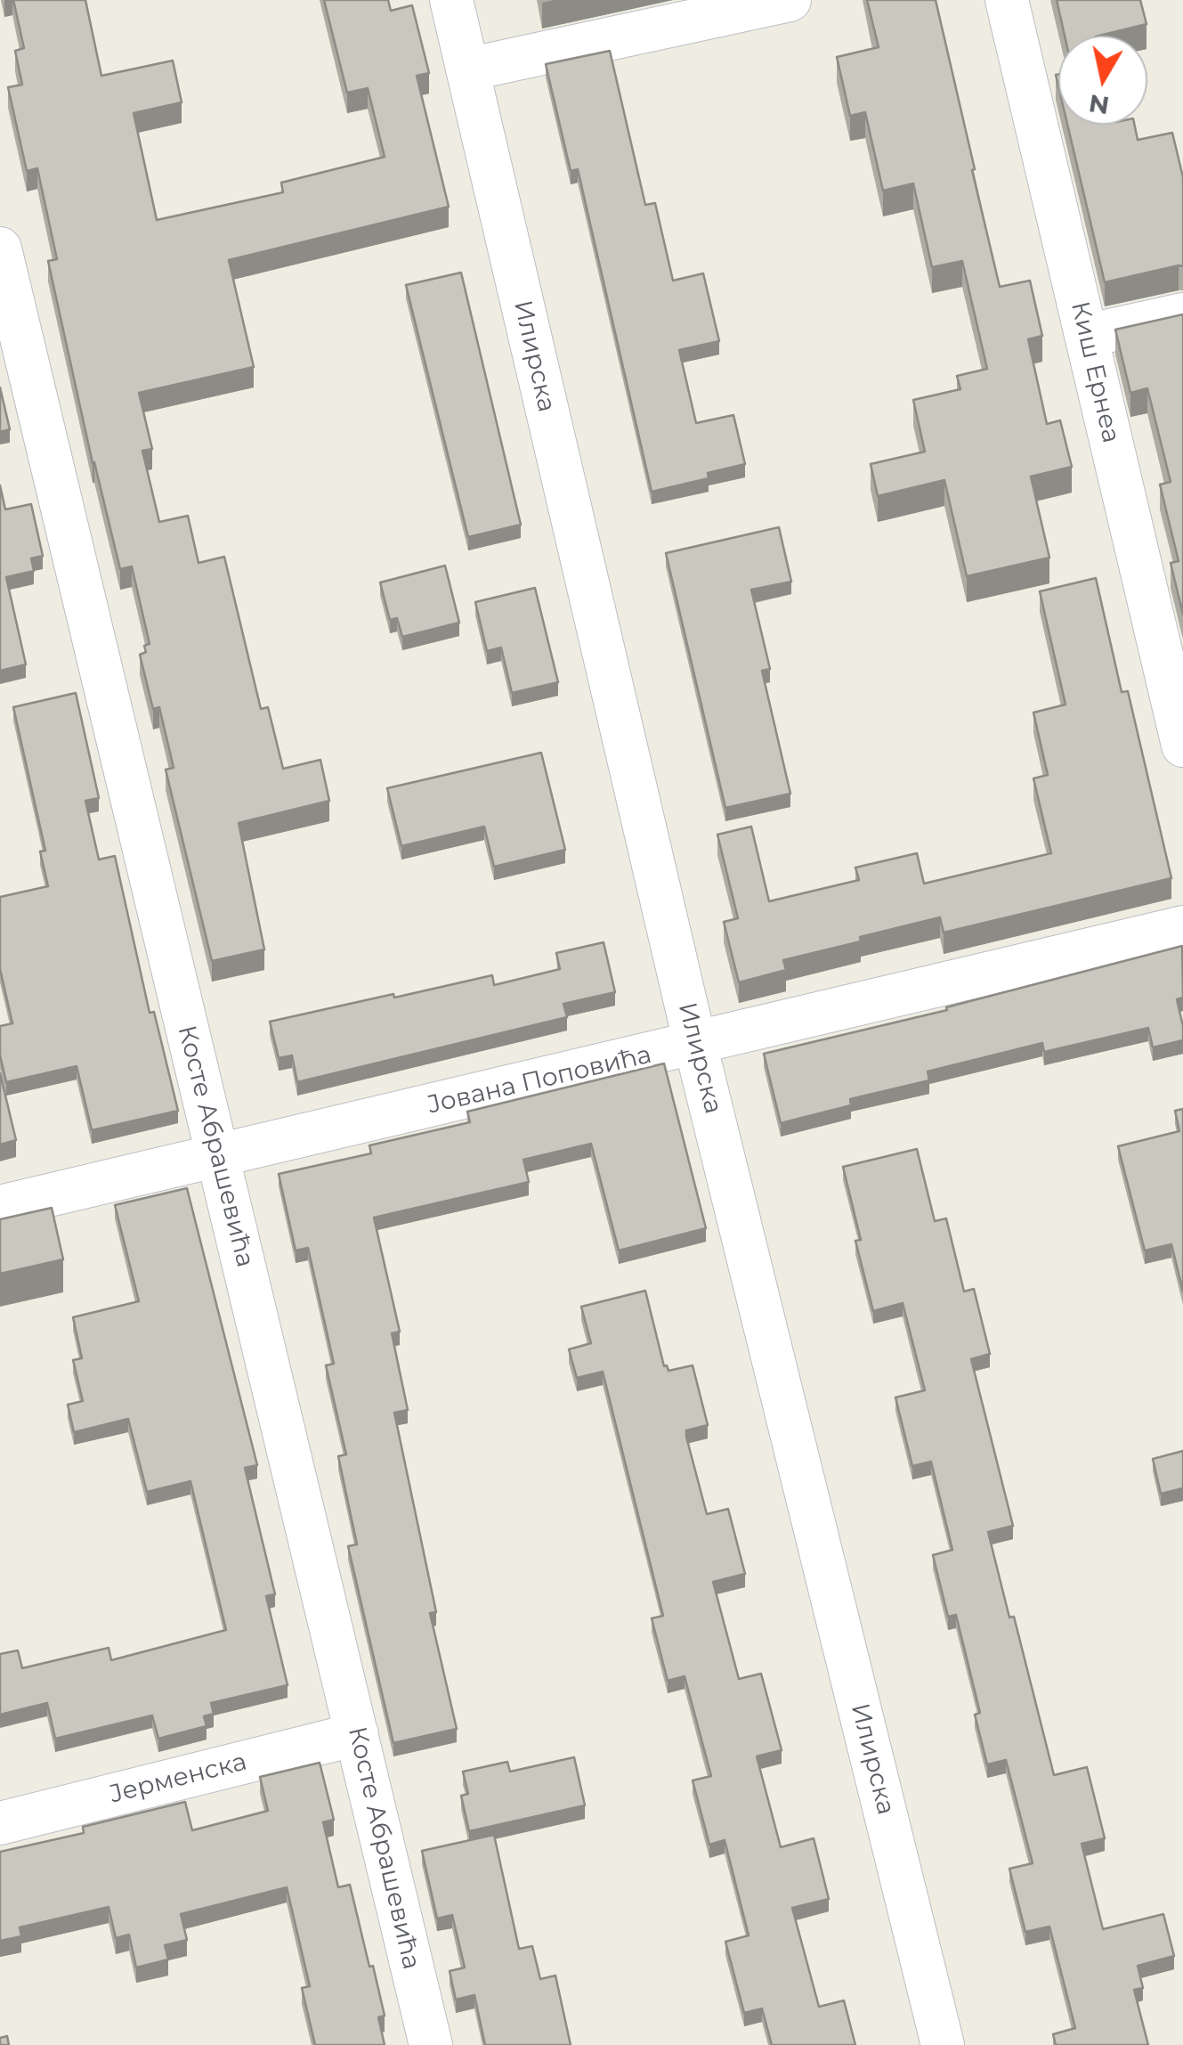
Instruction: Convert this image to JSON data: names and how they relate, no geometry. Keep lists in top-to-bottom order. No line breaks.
{"streets":{"street":["Илирска","Киш Ернеа","Јована Поповића","Косте Абрашевића","Јерменска"]},"crossings":[["Илирска","Јована Поповића"],["Јована Поповића","Косте Абрашевића"],["Косте Абрашевића","Јерменска"]],"north":"bottom"}
